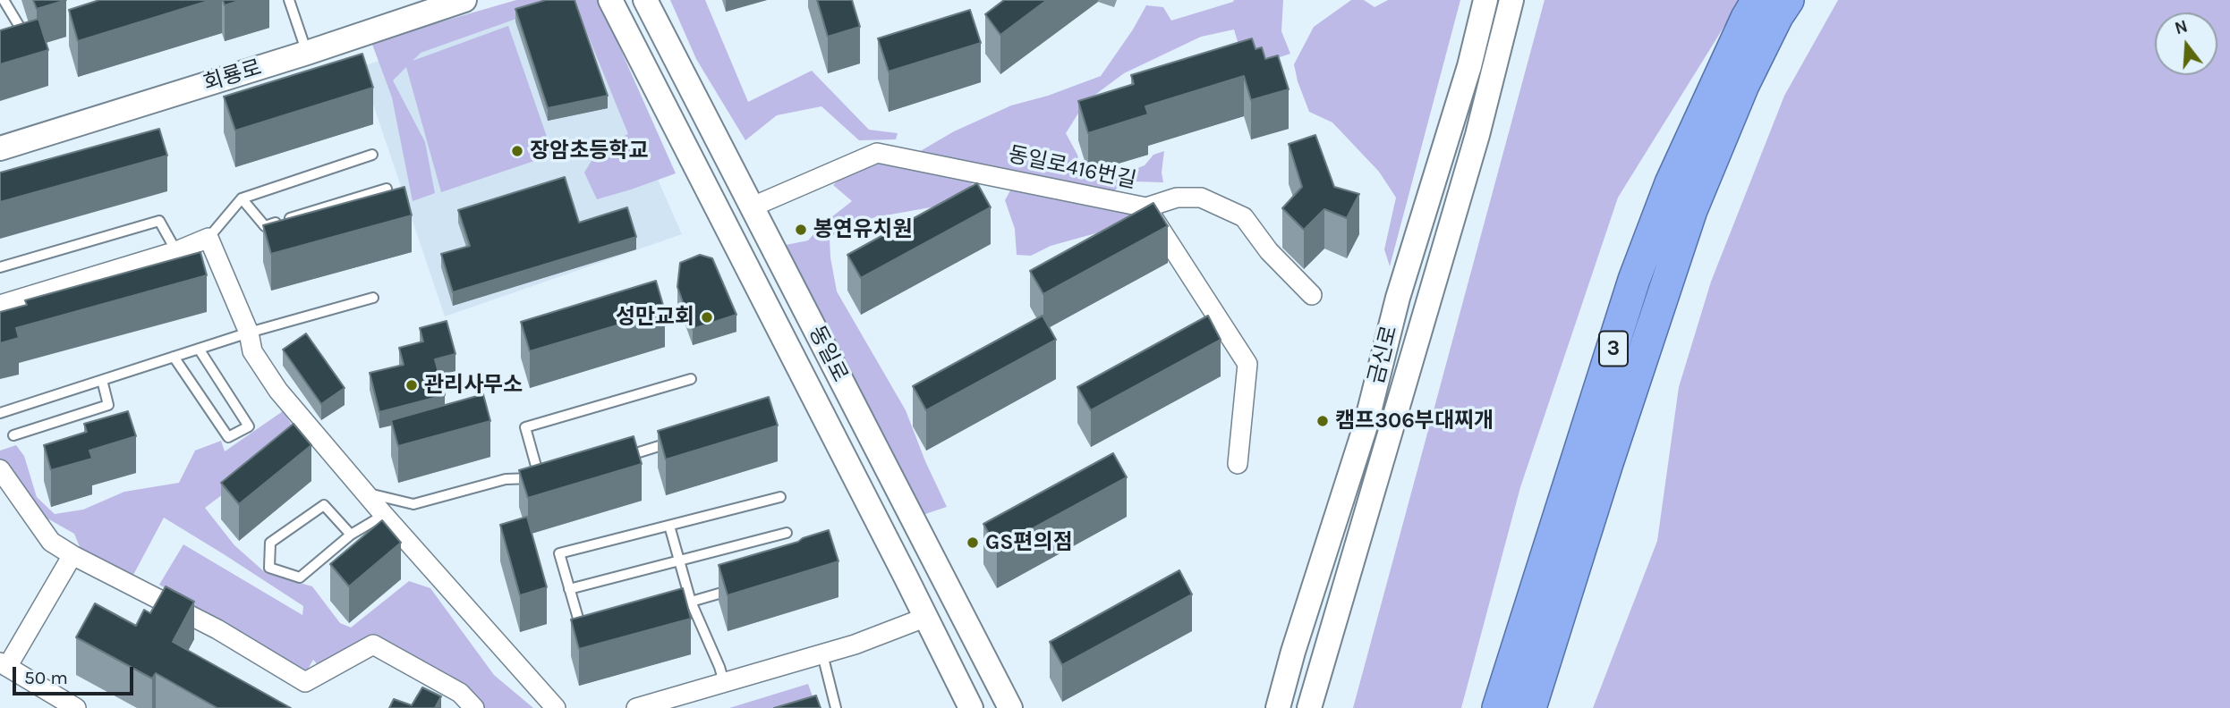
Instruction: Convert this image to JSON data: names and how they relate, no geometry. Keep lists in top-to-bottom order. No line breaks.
{"streets":{"highway":["3"],"street":["회룡로","동일로416번길","동일로","금신로"]},"crossings":[["동일로416번길","동일로"]],"places":["장암초등학교","봉연유치원","성만교회","관리사무소","캠프306부대찌개","GS편의점"],"scale_bar":"50 m","north":"top"}
